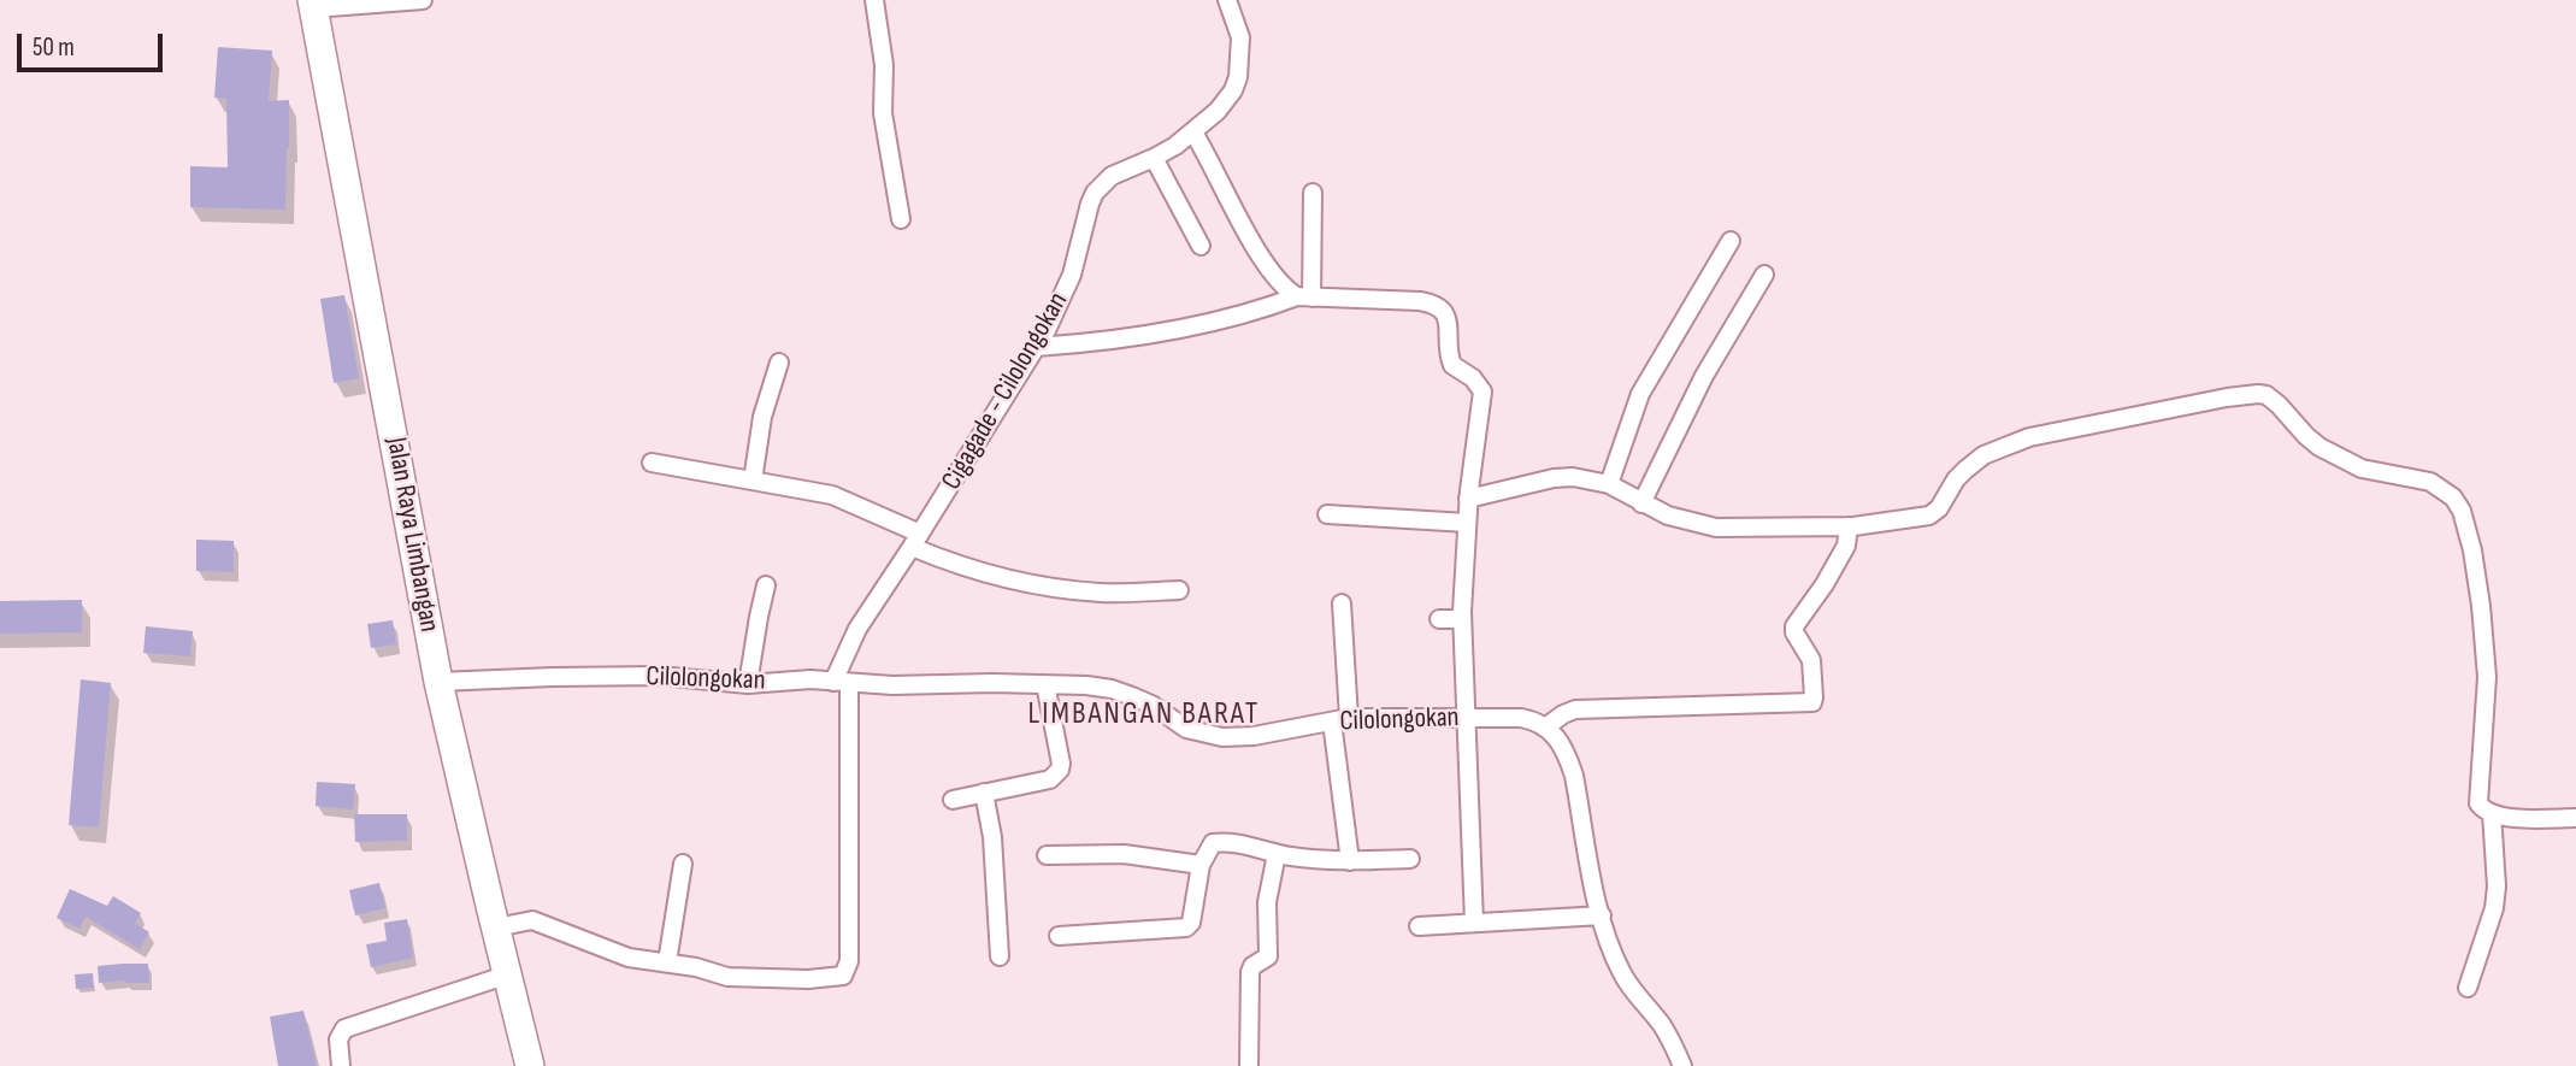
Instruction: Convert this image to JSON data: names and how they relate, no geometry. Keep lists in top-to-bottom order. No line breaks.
{"streets":{"highway":["Jalan Raya Limbangan"],"street":["Cigagade - Cilolongokan","Cilolongokan"]},"crossings":[["Cigagade - Cilolongokan","Cilolongokan"],["Jalan Raya Limbangan","Cilolongokan"]],"districts":["LIMBANGAN BARAT"],"scale_bar":"50 m"}
